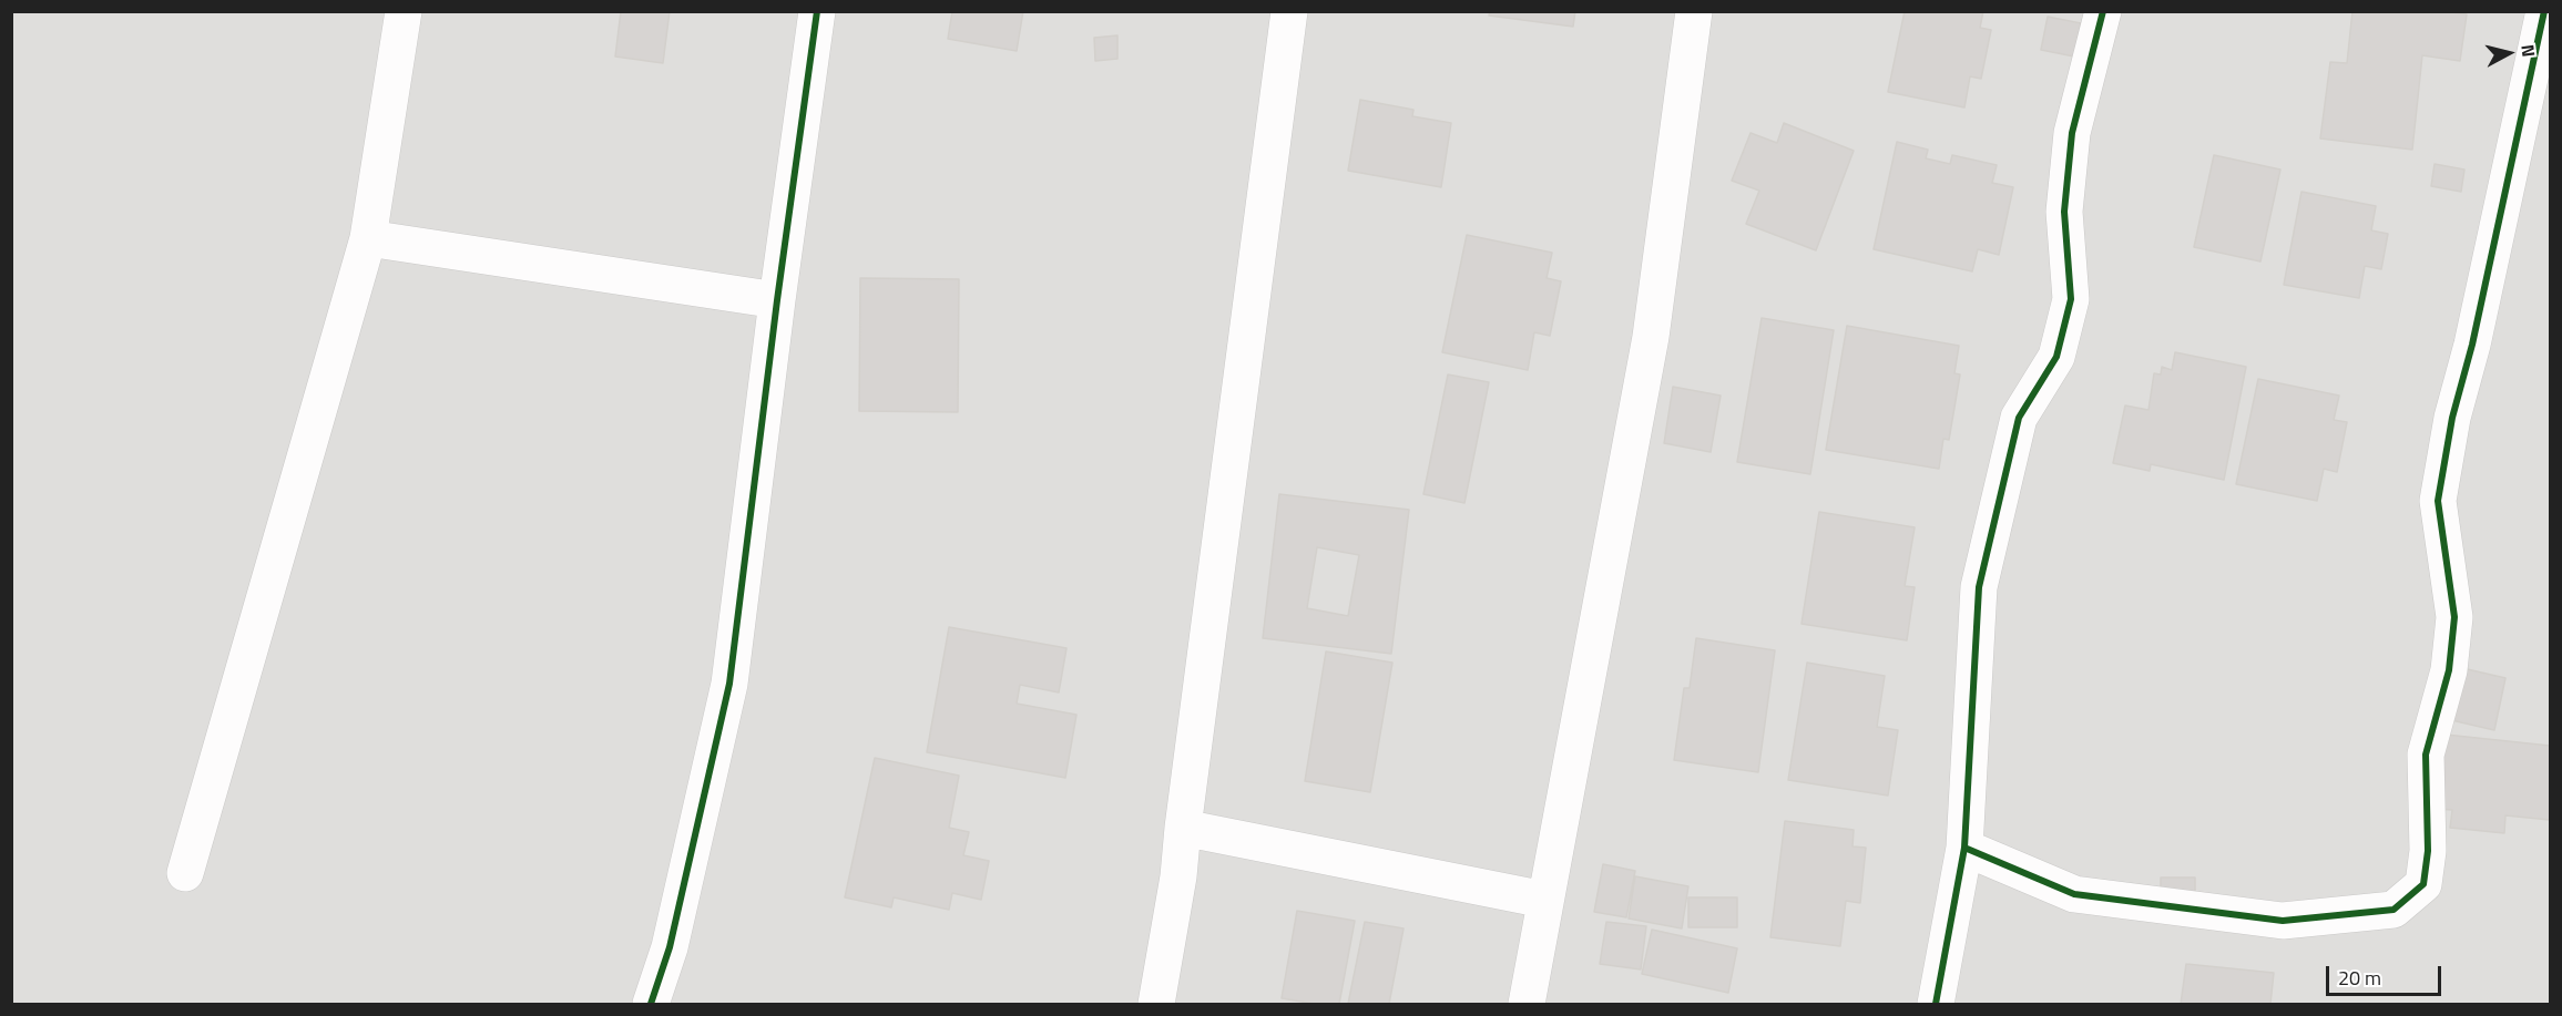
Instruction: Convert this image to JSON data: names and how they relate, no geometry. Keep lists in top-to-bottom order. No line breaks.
{"scale_bar":"20 m","north":"right"}
